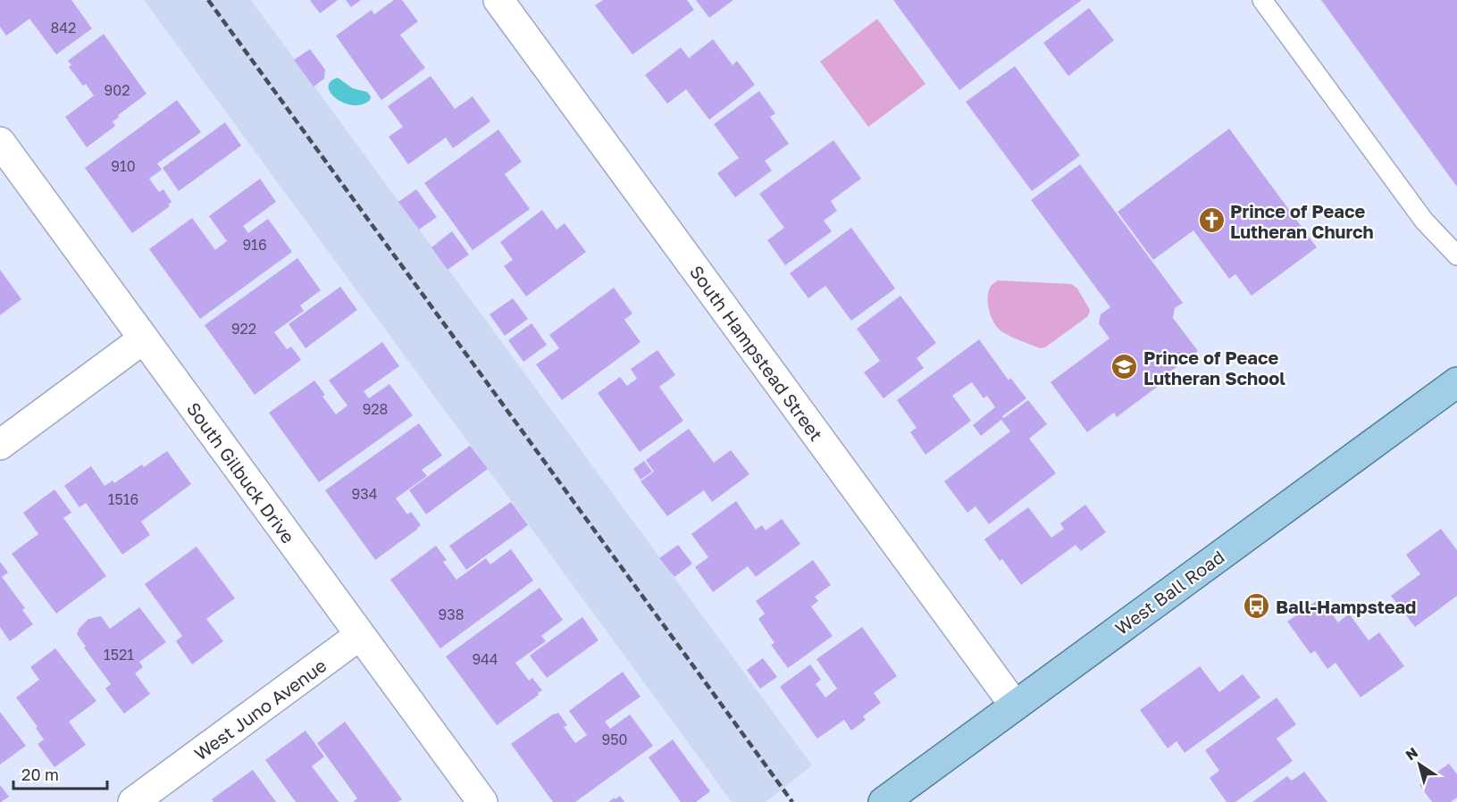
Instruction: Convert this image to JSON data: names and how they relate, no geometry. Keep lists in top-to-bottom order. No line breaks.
{"streets":{"main road":["West Ball Road"],"street":["South Hampstead Street","South Gilbuck Drive","West Juno Avenue"]},"crossings":[["South Hampstead Street","West Ball Road"],["South Gilbuck Drive","West Juno Avenue"]],"places":{"church":["Prince of Peace Lutheran Church"],"school or university":["Prince of Peace Lutheran School"],"bus stop":["Ball-Hampstead"]},"house_numbers":["842","902","910","916","922","928","934","1516","938","1521","944","950"],"scale_bar":"20 m","north":"top left"}
